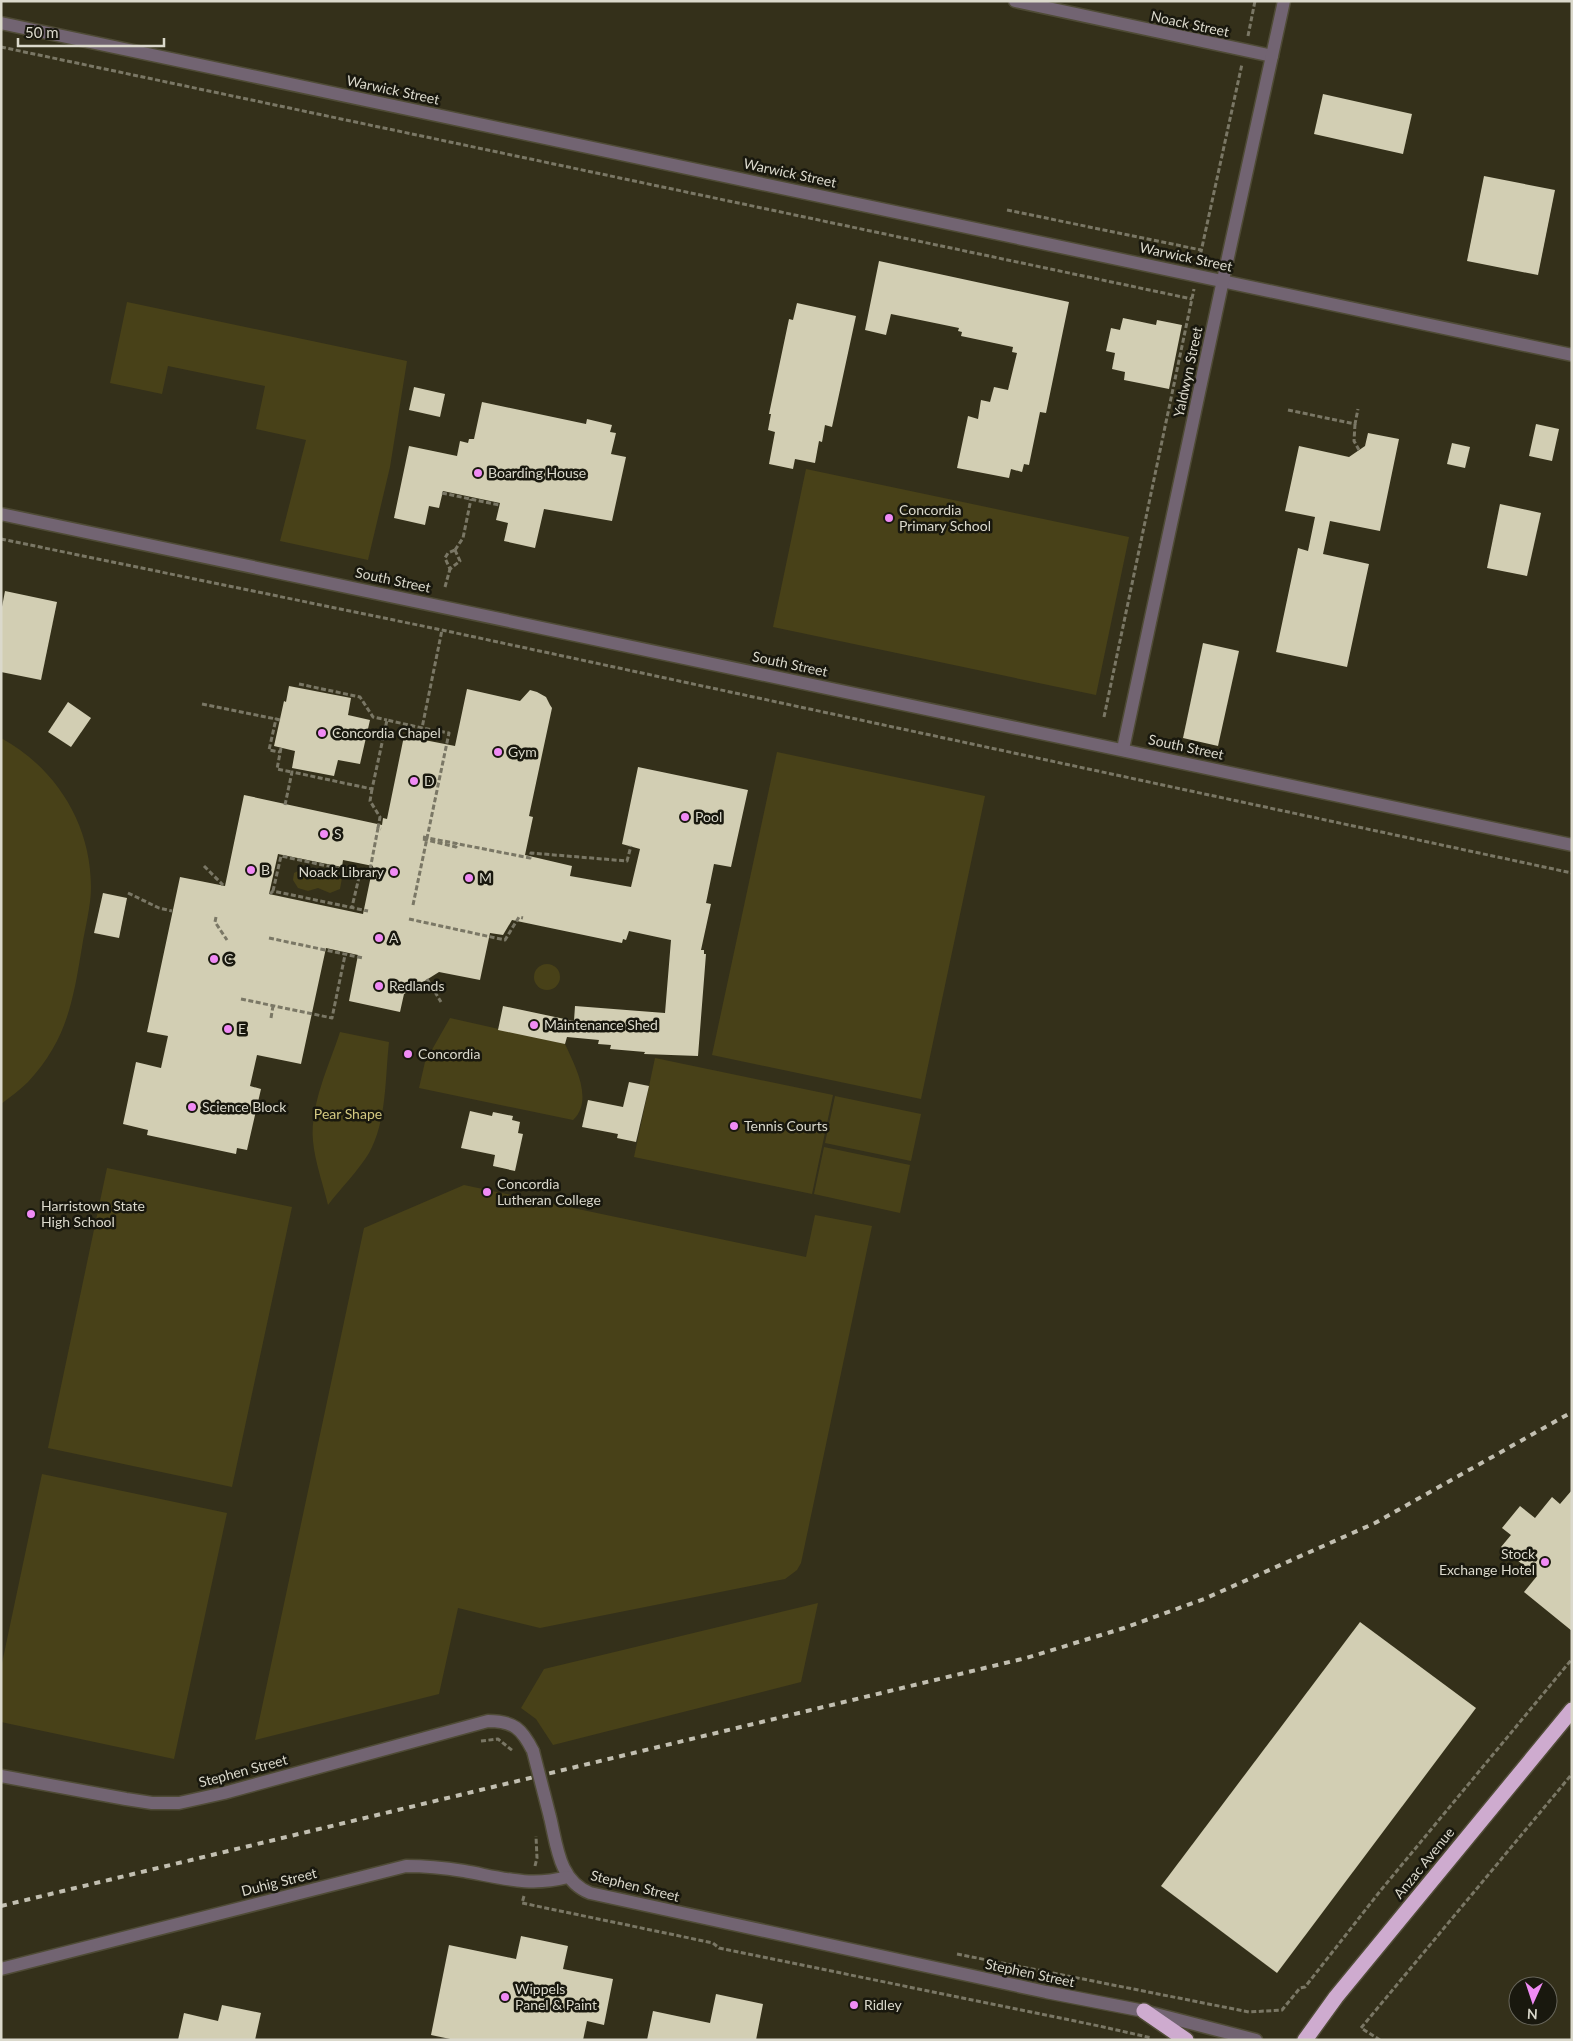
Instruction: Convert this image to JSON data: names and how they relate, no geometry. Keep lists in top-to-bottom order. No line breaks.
{"streets":{"highway":["Anzac Avenue"],"street":["Noack Street","Warwick Street","Yaldwyn Street","South Street","Stephen Street","Duhig Street"]},"crossings":[["Noack Street","Yaldwyn Street"],["Warwick Street","Yaldwyn Street"],["Yaldwyn Street","South Street"],["Stephen Street","Duhig Street"]],"parks":["Pear Shape"],"places":["Boarding House","Concordia Primary School","Concordia Chapel","Gym","D","Pool","S","B","Noack Library","M","A","C","Redlands","Maintenance Shed","E","Concordia","Science Block","Tennis Courts","Concordia Lutheran College","Harristown State High School","Stock Exchange Hotel","Wippels Panel & Paint","Ridley"],"scale_bar":"50 m","north":"bottom"}
